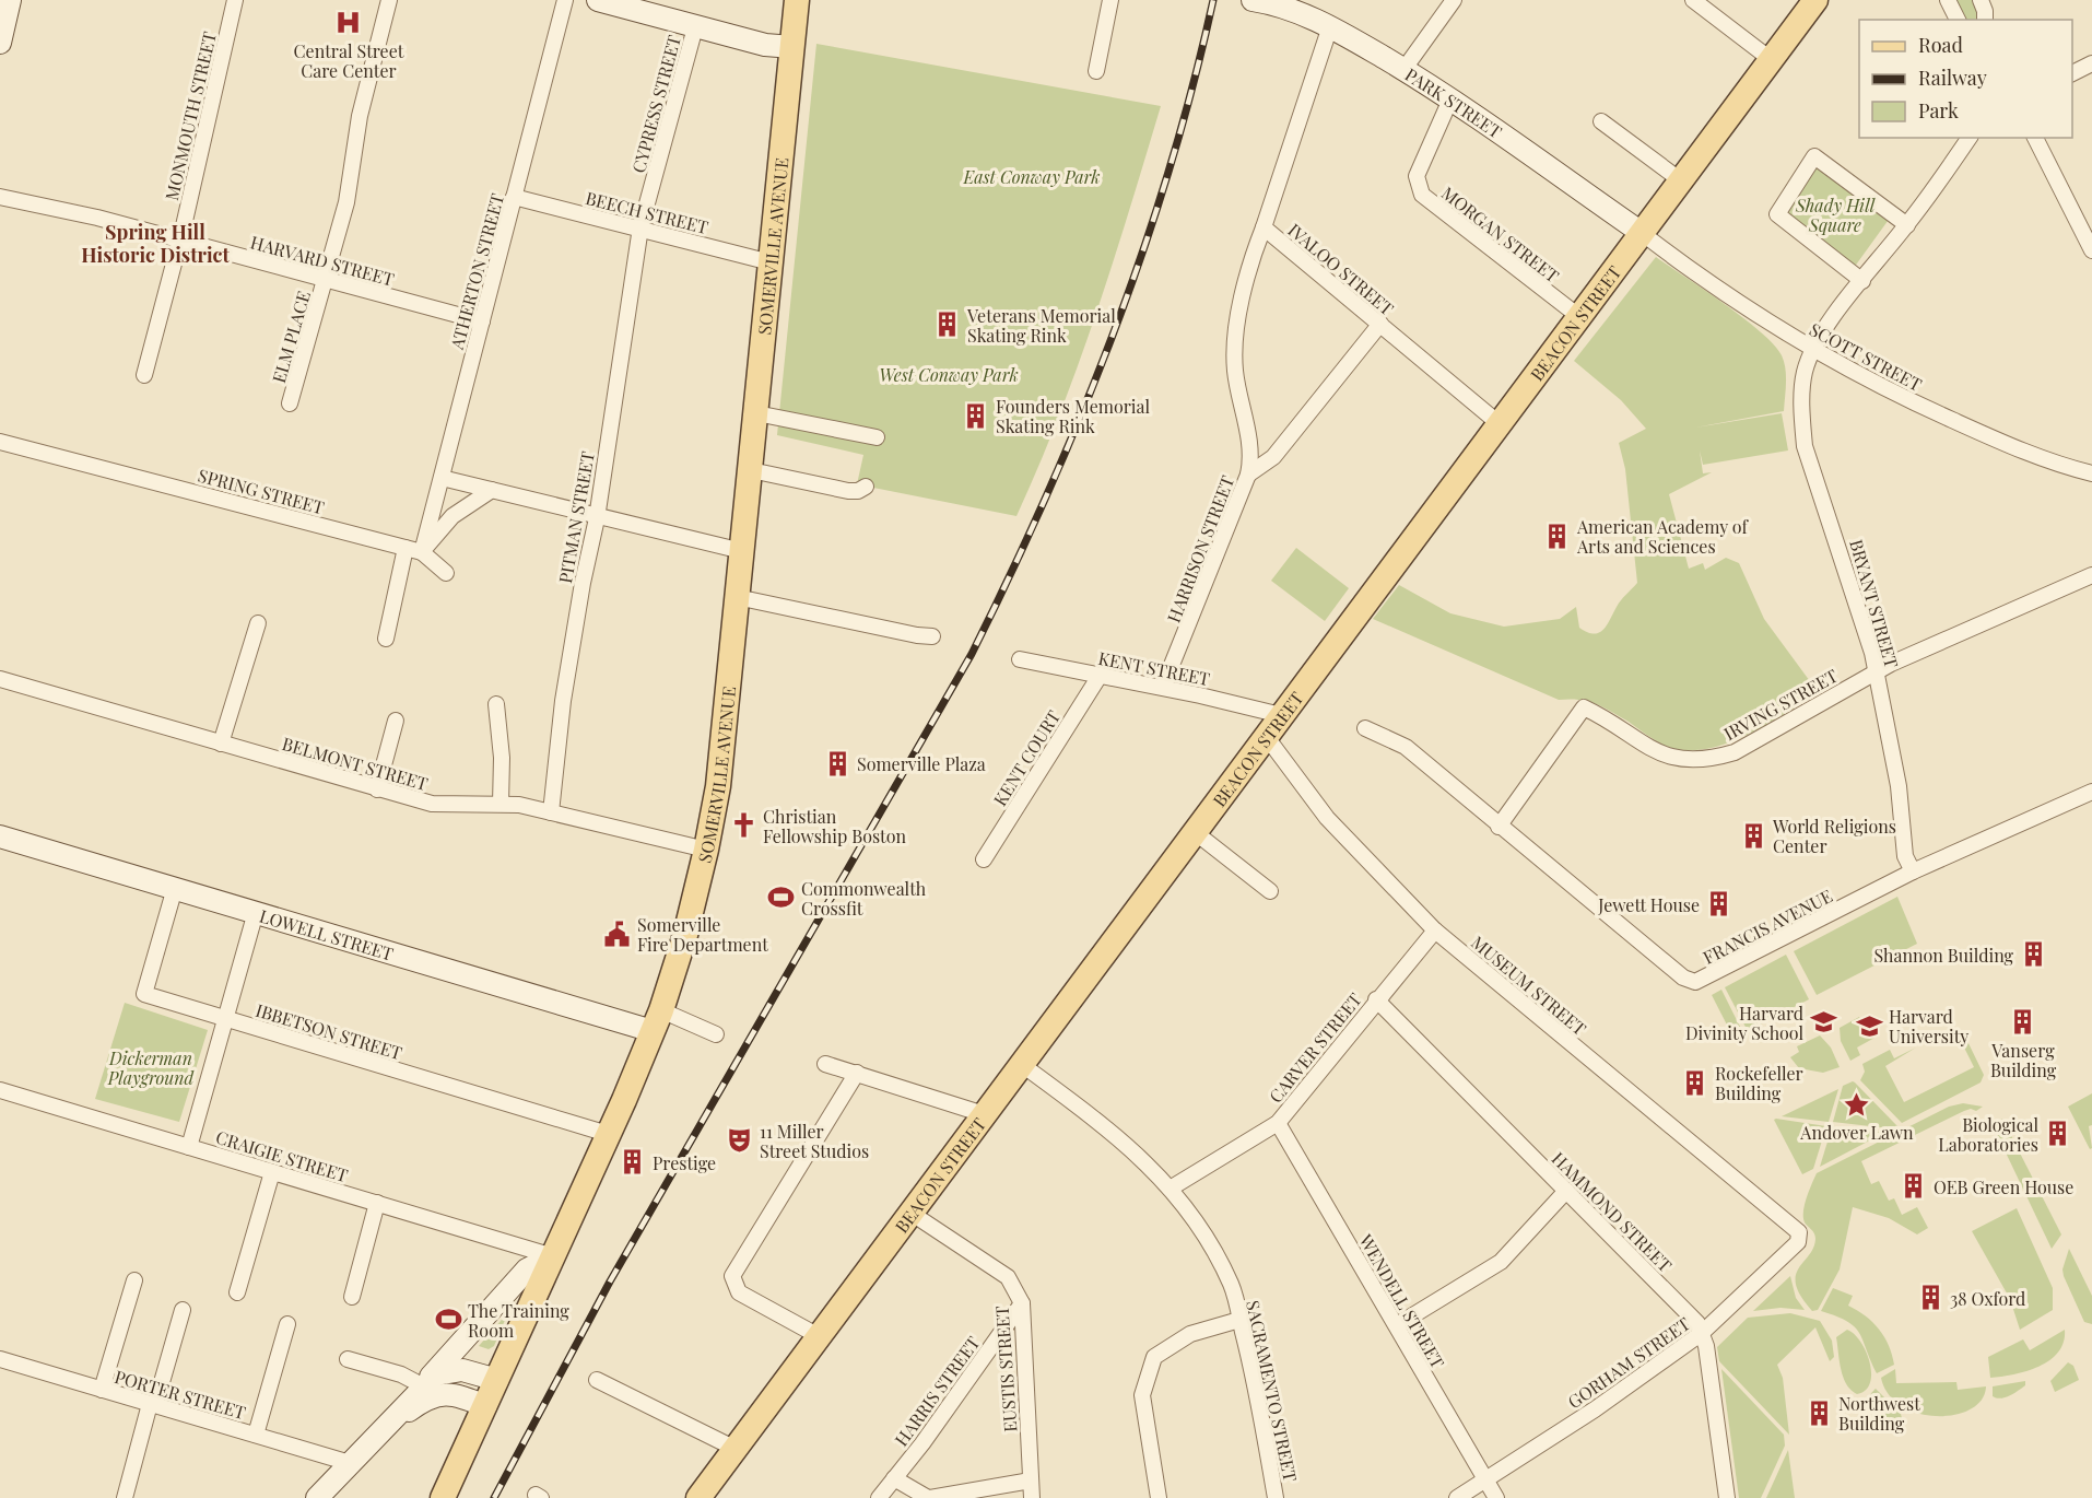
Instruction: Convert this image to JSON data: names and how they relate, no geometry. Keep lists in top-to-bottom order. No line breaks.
{"streets":{"main road":["SOMERVILLE AVENUE","BEACON STREET"],"street":["PARK STREET","CYPRESS STREET","MONMOUTH STREET","BEECH STREET","MORGAN STREET","HARVARD STREET","IVALOO STREET","ATHERTON STREET","ELM PLACE","SCOTT STREET","SPRING STREET","PITMAN STREET","HARRISON STREET","BRYANT STREET","KENT STREET","IRVING STREET","KENT COURT","BELMONT STREET","FRANCIS AVENUE","LOWELL STREET","MUSEUM STREET","IBBETSON STREET","CARVER STREET","CRAIGIE STREET","HAMMOND STREET","WENDELL STREET","GORHAM STREET","EUSTIS STREET","HARRIS STREET","SACRAMENTO STREET","PORTER STREET"]},"crossings":[["PARK STREET","MORGAN STREET"],["PARK STREET","IVALOO STREET"],["PARK STREET","BEACON STREET"],["PARK STREET","SCOTT STREET"],["CYPRESS STREET","BEECH STREET"],["CYPRESS STREET","PITMAN STREET"],["MONMOUTH STREET","HARVARD STREET"],["BEECH STREET","SOMERVILLE AVENUE"],["BEECH STREET","ATHERTON STREET"],["BEECH STREET","PITMAN STREET"],["MORGAN STREET","BEACON STREET"],["SOMERVILLE AVENUE","BELMONT STREET"],["SOMERVILLE AVENUE","LOWELL STREET"],["SOMERVILLE AVENUE","IBBETSON STREET"],["SOMERVILLE AVENUE","CRAIGIE STREET"],["HARVARD STREET","ATHERTON STREET"],["HARVARD STREET","ELM PLACE"],["IVALOO STREET","BEACON STREET"],["IVALOO STREET","HARRISON STREET"],["ATHERTON STREET","SPRING STREET"],["BEACON STREET","SCOTT STREET"],["BEACON STREET","KENT STREET"],["BEACON STREET","MUSEUM STREET"],["BEACON STREET","EUSTIS STREET"],["BEACON STREET","SACRAMENTO STREET"],["SCOTT STREET","BRYANT STREET"],["PITMAN STREET","BELMONT STREET"],["HARRISON STREET","KENT STREET"],["BRYANT STREET","IRVING STREET"],["BRYANT STREET","FRANCIS AVENUE"],["KENT STREET","KENT COURT"],["IRVING STREET","FRANCIS AVENUE"],["LOWELL STREET","IBBETSON STREET"],["MUSEUM STREET","CARVER STREET"],["MUSEUM STREET","GORHAM STREET"],["CARVER STREET","HAMMOND STREET"],["CARVER STREET","WENDELL STREET"],["CARVER STREET","SACRAMENTO STREET"],["HAMMOND STREET","GORHAM STREET"],["WENDELL STREET","GORHAM STREET"],["EUSTIS STREET","HARRIS STREET"]],"districts":["Spring Hill Historic District"],"parks":["East Conway Park","Shady Hill Square","West Conway Park","Dickerman Playground"],"places":{"hospital":["Central Street Care Center"],"building":["Veterans Memorial Skating Rink","Founders Memorial Skating Rink","American Academy of Arts and Sciences","Somerville Plaza","World Religions Center","Jewett House","Shannon Building","Vanserg Building","Rockefeller Building","Biological Laboratories","Prestige","OEB Green House","38 Oxford","Northwest Building"],"church":["Christian Fellowship Boston"],"sports":["Commonwealth Crossfit","The Training Room"],"public building":["Somerville Fire Department"],"school or university":["Harvard Divinity School","Harvard University"],"place":["Andover Lawn"],"theatre":["11 Miller Street Studios"]},"legend":["Road","Railway","Park"]}
